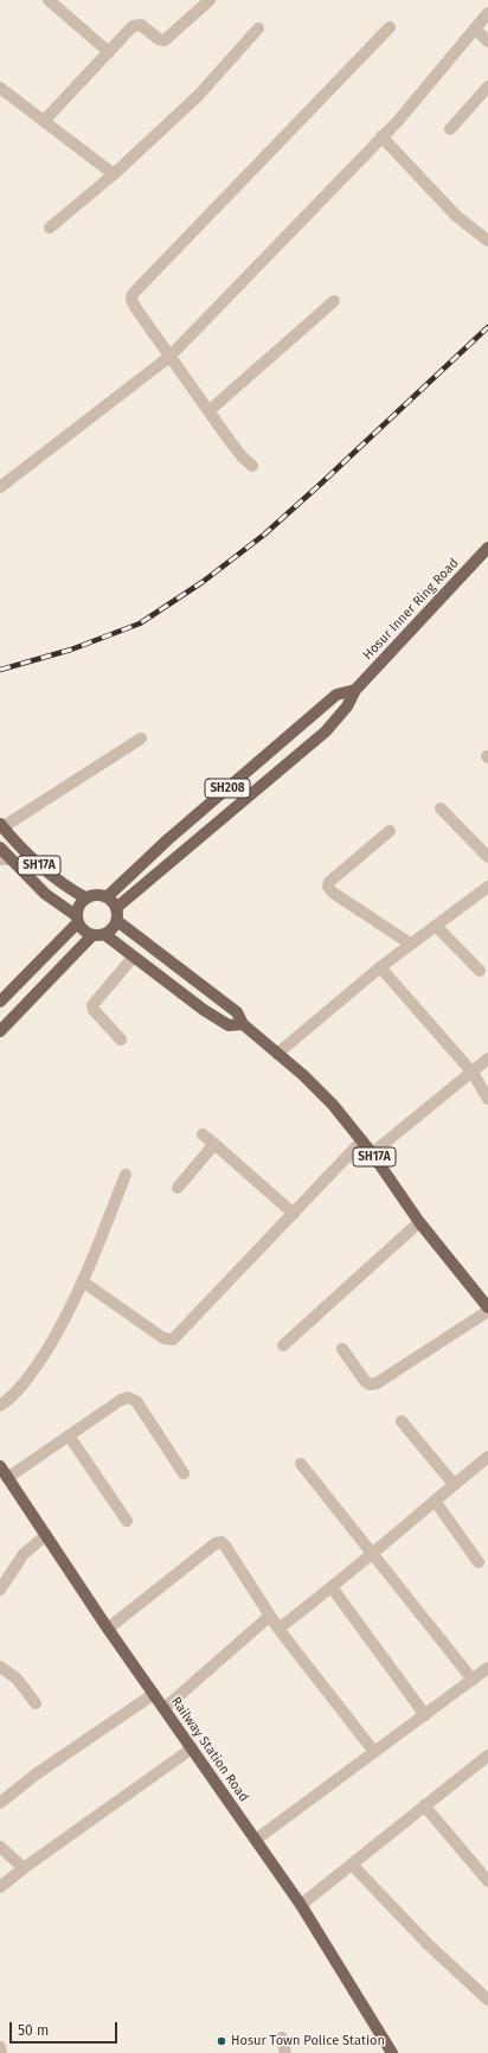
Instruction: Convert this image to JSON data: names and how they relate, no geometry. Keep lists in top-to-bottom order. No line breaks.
{"streets":{"main road":["Hosur Inner Ring Road","SH208","SH17A","Railway Station Road"]},"crossings":[["Hosur Inner Ring Road","SH17A"]],"places":["Hosur Town Police Station"],"scale_bar":"50 m"}
